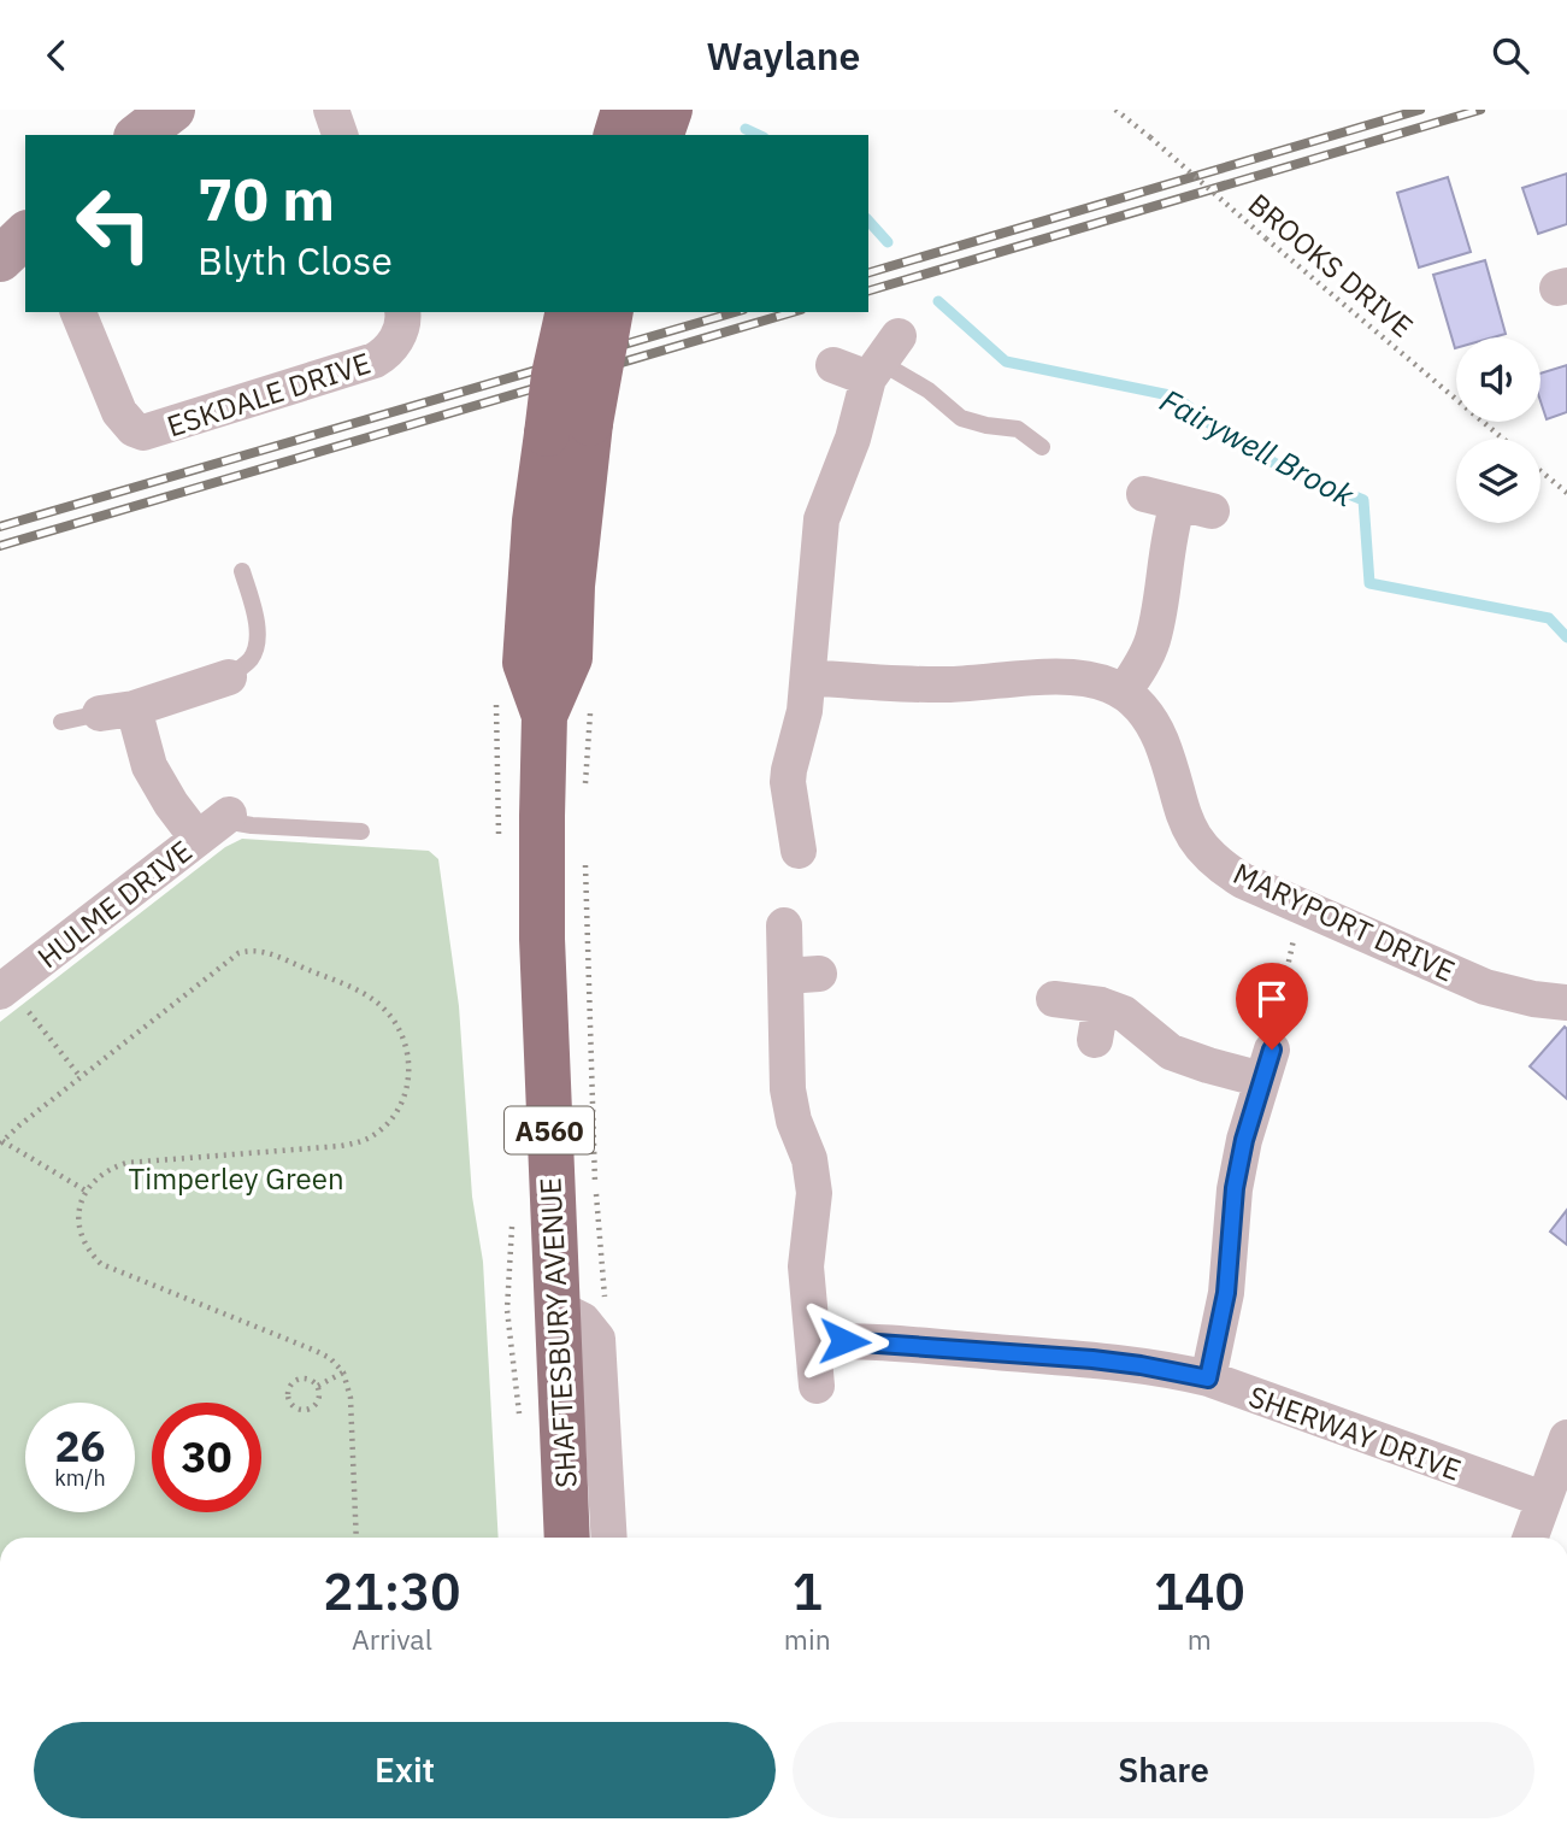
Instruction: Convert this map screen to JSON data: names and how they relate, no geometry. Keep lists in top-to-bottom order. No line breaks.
{"streets":{"highway":["A560","SHAFTESBURY AVENUE"],"street":["ESKDALE DRIVE","HULME DRIVE","MARYPORT DRIVE","SHERWAY DRIVE"],"path":["BROOKS DRIVE"]},"water":["Fairywell Brook"],"parks":["Timperley Green"],"page":{"header":"Waylane","turn":["70 m","Blyth Close"],"speed":"26 km/h","limit":"30","eta":["21:30","Arrival","1","min","140","m"],"buttons":["Exit","Share"]}}
